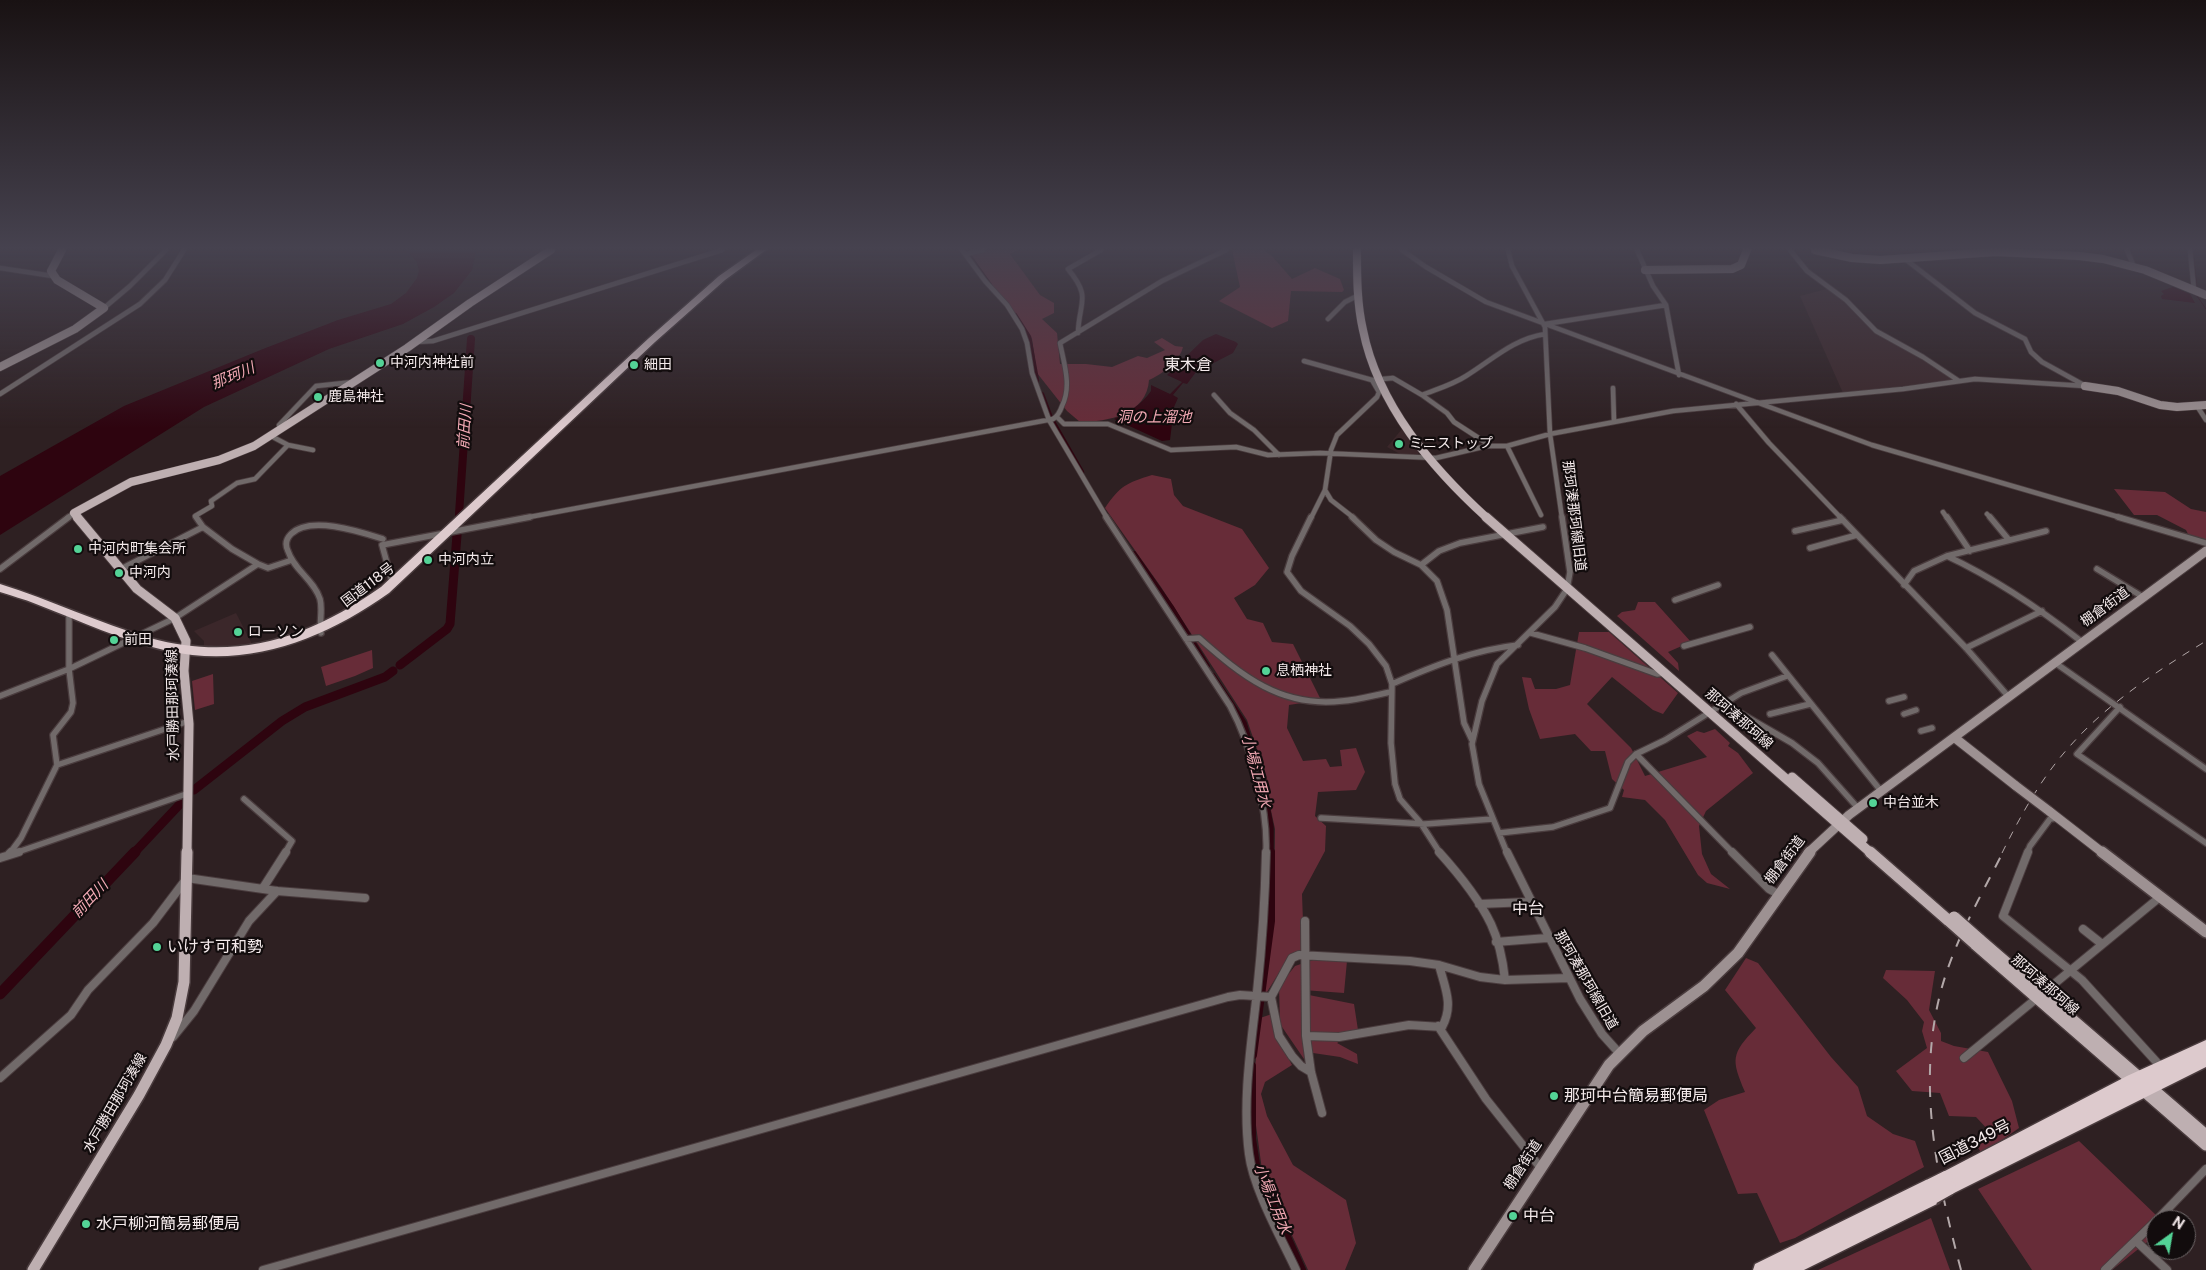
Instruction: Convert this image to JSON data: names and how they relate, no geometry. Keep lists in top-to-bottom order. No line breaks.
{"streets":{"highway":["国道118号","国道349号"],"main road":["水戸勝田那珂湊線","那珂湊那珂線"],"street":["那珂湊那珂線旧道","棚倉街道"]},"crossings":[["那珂湊那珂線旧道","棚倉街道"],["那珂湊那珂線旧道","那珂湊那珂線"],["国道118号","水戸勝田那珂湊線"],["棚倉街道","那珂湊那珂線"],["那珂湊那珂線","国道349号"]],"districts":["東木倉","中台"],"water":["那珂川","洞の上溜池","前田川","小場江用水"],"places":["中河内神社前","細田","鹿島神社","ミニストップ","中河内町集会所","中河内立","中河内","ローソン","前田","息栖神社","中台並木","いけす可和勢","那珂中台簡易郵便局","中台","水戸柳河簡易郵便局"],"north":"top right"}
